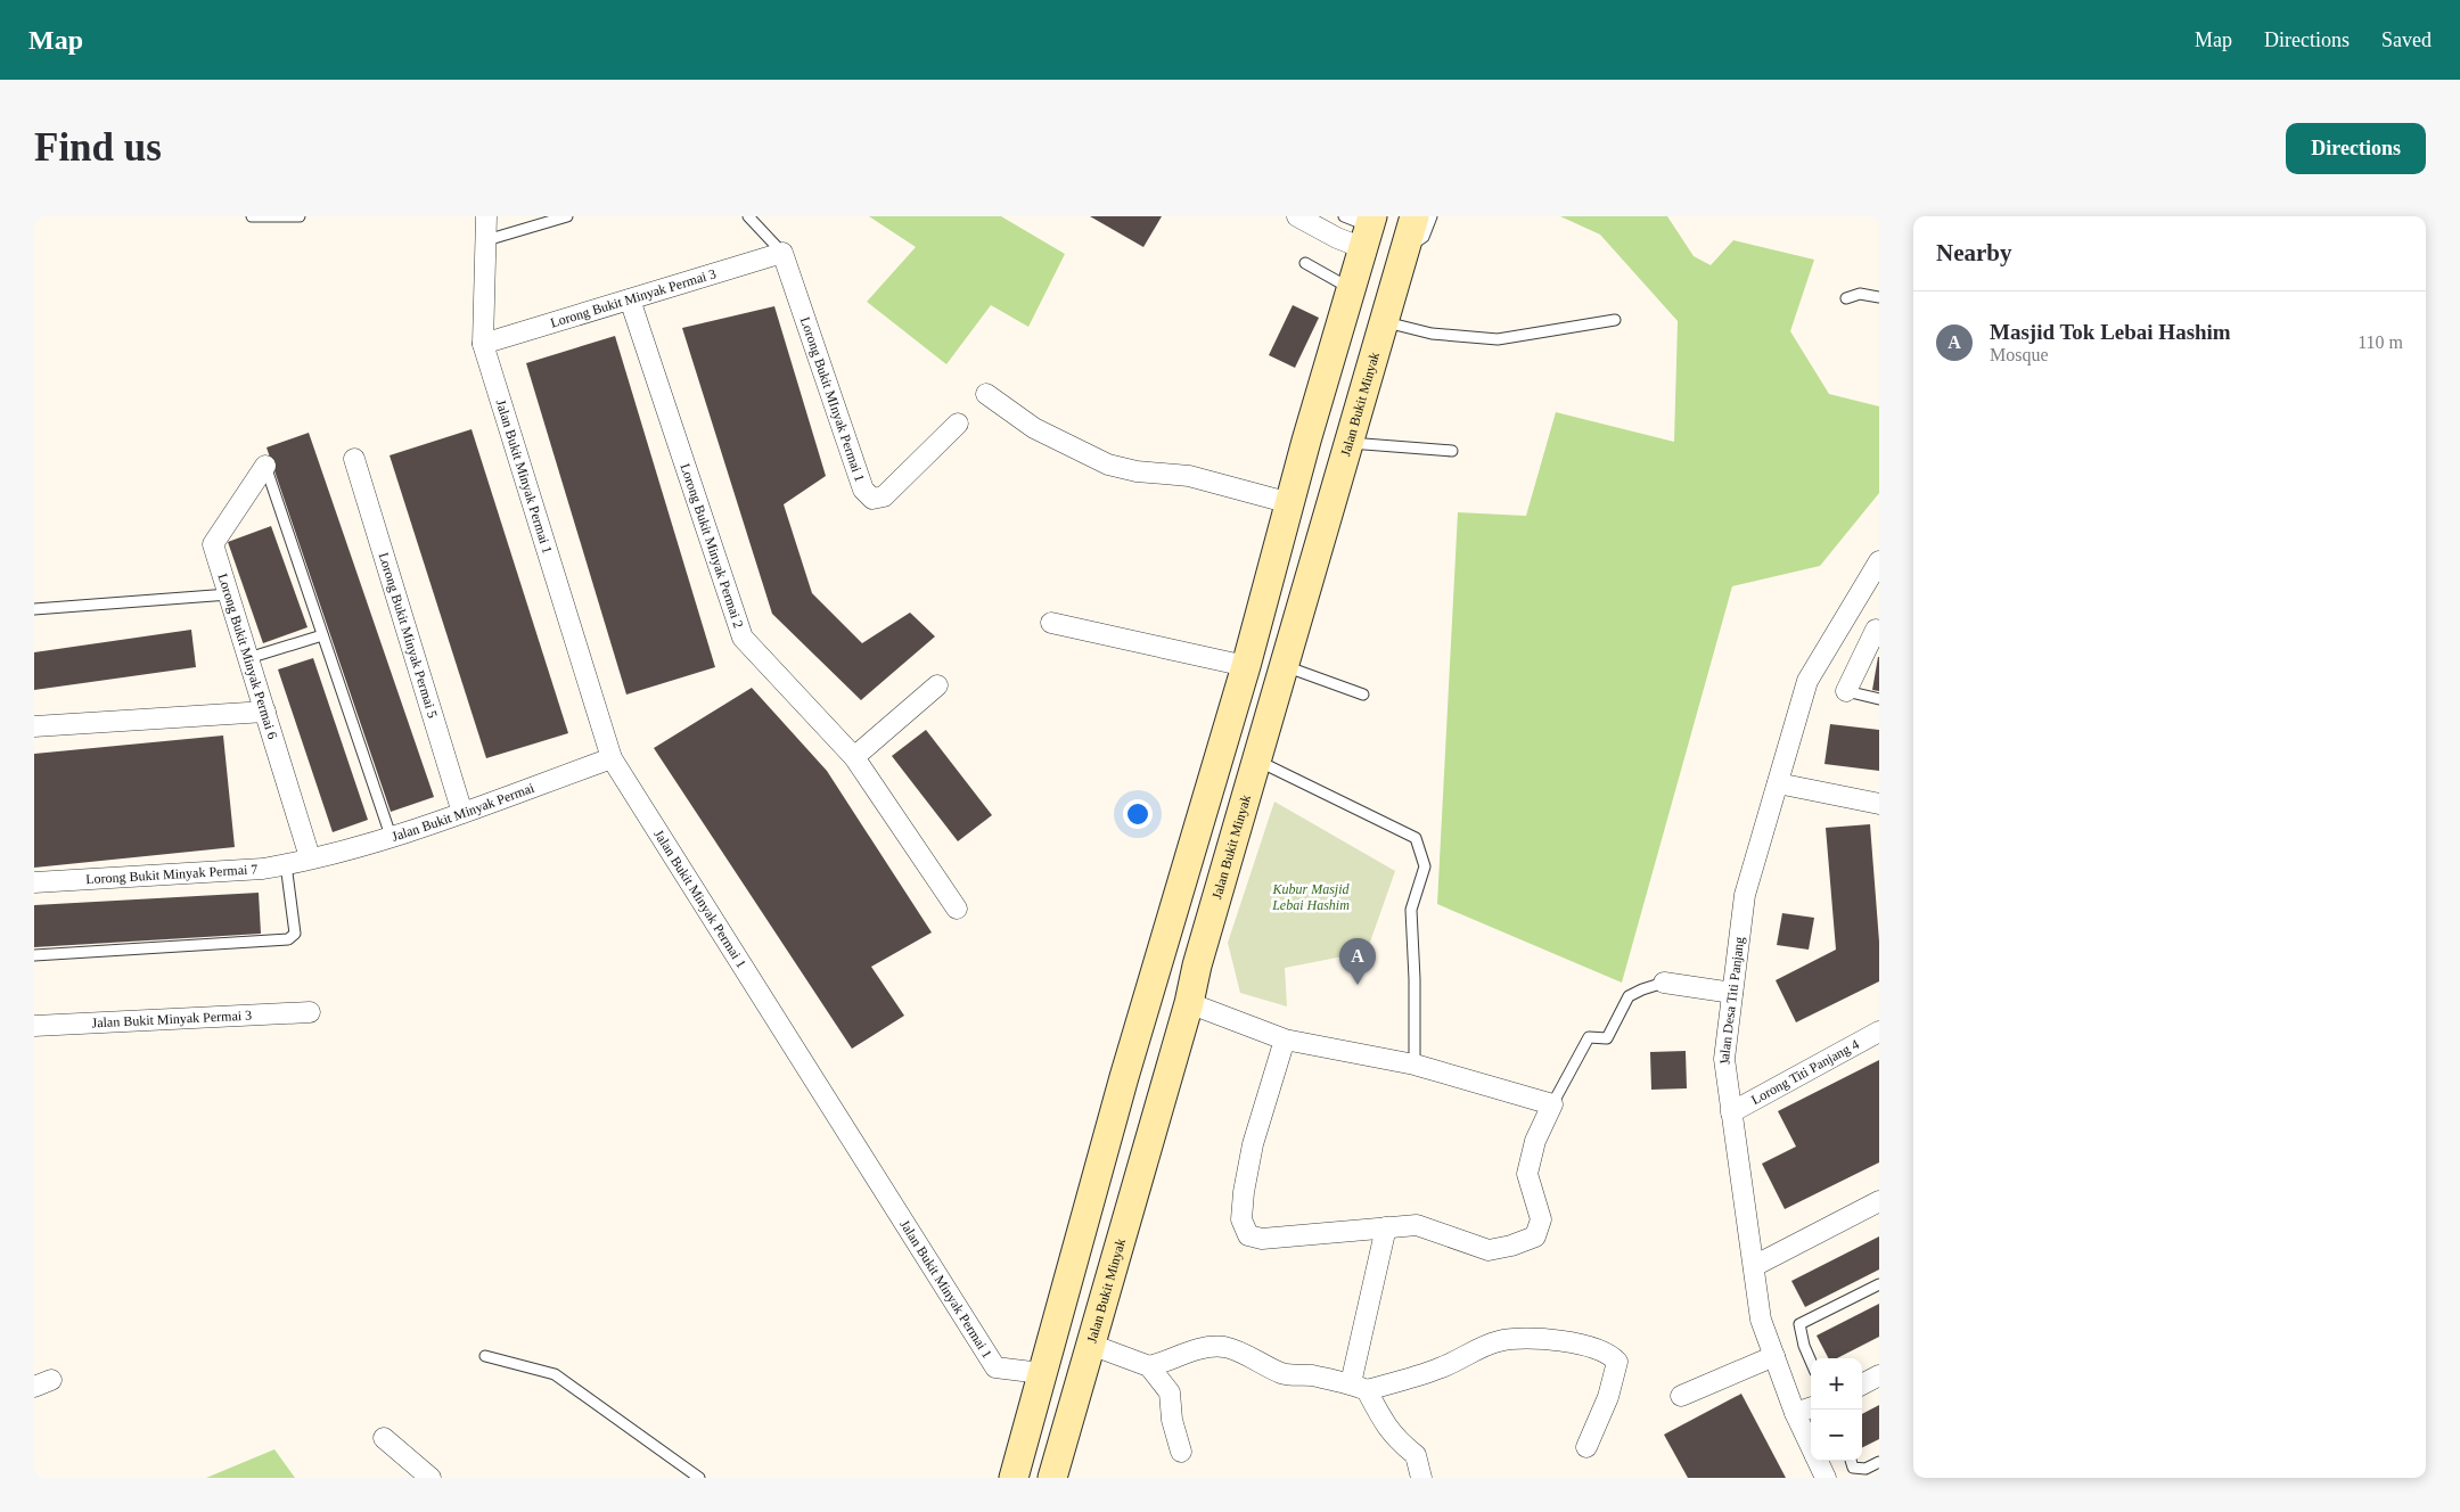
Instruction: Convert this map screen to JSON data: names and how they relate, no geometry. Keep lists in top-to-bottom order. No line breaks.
{"streets":{"main road":["Jalan Bukit Minyak"],"street":["Lorong Bukit Minyak Permai 3","Lorong Bukit MInyak Permai 1","Jalan Bukit Minyak Permai 1","Lorong Bukit Minyak Permai 2","Lorong Bukit Minyak Permai 5","Lorong Bukit Minyak Permai 6","Jalan Bukit Minyak Permai","Lorong Bukit Minyak Permai 7","Jalan Desa Titi Panjang","Jalan Bukit Minyak Permai 3","Lorong Titi Panjang 4"]},"crossings":[["Lorong Bukit Minyak Permai 3","Lorong Bukit MInyak Permai 1"],["Lorong Bukit Minyak Permai 3","Jalan Bukit Minyak Permai 1"],["Lorong Bukit Minyak Permai 3","Lorong Bukit Minyak Permai 2"],["Jalan Bukit Minyak Permai 1","Jalan Bukit Minyak Permai"],["Lorong Bukit Minyak Permai 5","Jalan Bukit Minyak Permai"],["Lorong Bukit Minyak Permai 6","Jalan Bukit Minyak Permai"],["Lorong Bukit Minyak Permai 6","Lorong Bukit Minyak Permai 7"],["Jalan Bukit Minyak Permai","Lorong Bukit Minyak Permai 7"],["Jalan Desa Titi Panjang","Lorong Titi Panjang 4"]],"parks":["Kubur Masjid Lebai Hashim"],"page":{"header":"Map","nav":["Map","Directions","Saved"],"buttons":"Directions","title":"Find us","heading":"Nearby","list":[{"mark":"A","name":"Masjid Tok Lebai Hashim","note":"Mosque","value":"110 m"}],"pins":"A","map_buttons":["+","−"]}}
